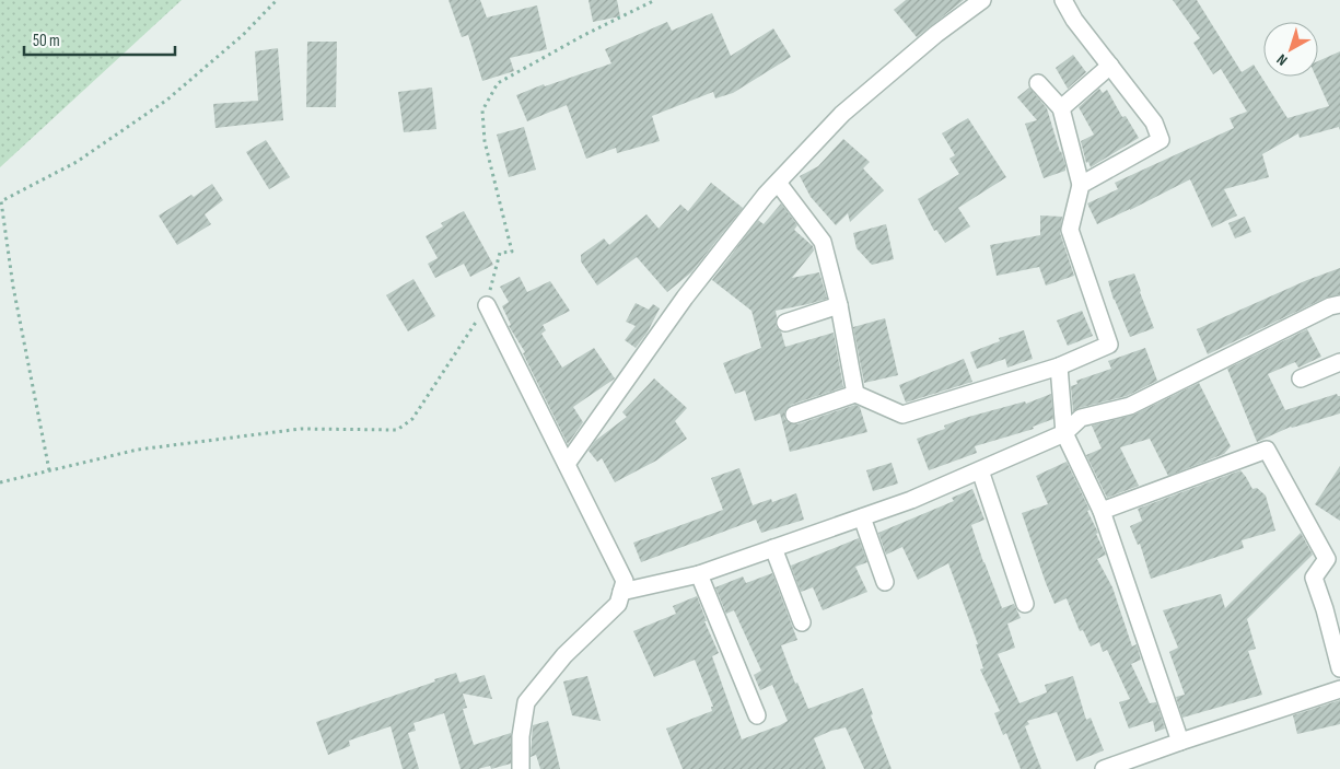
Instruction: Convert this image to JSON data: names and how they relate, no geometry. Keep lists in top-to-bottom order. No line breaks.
{"scale_bar":"50 m","north":"bottom left"}
